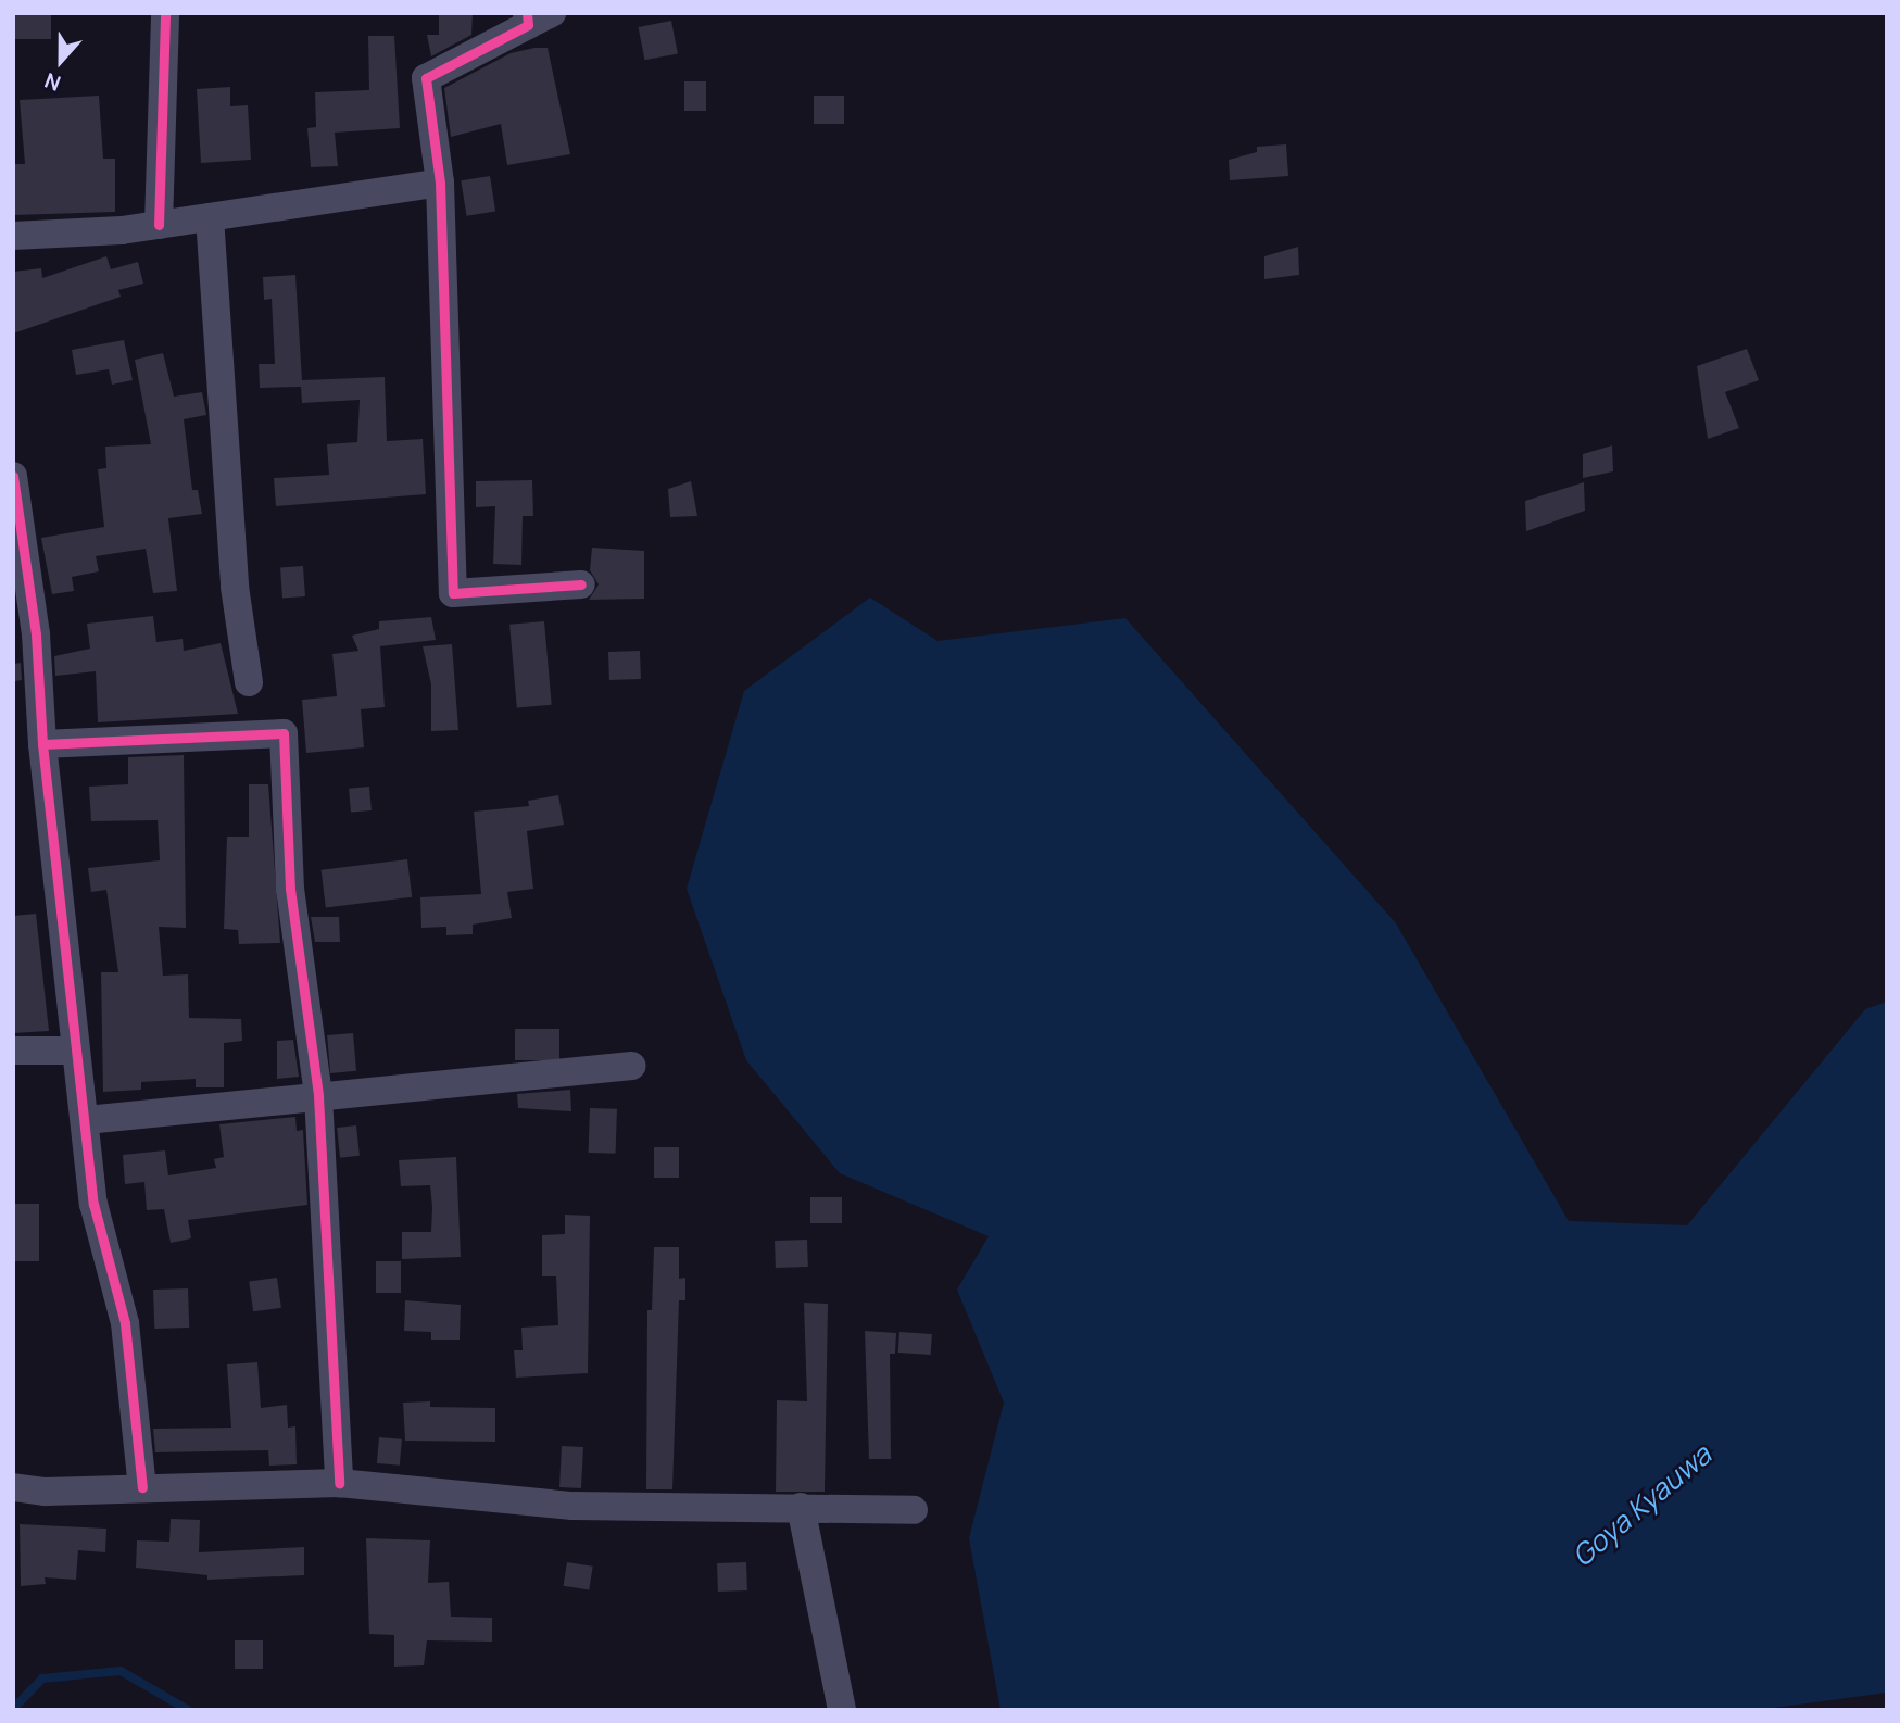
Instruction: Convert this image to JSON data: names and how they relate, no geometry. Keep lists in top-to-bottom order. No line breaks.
{"water":["Goya Kyauwa"],"north":"bottom"}
